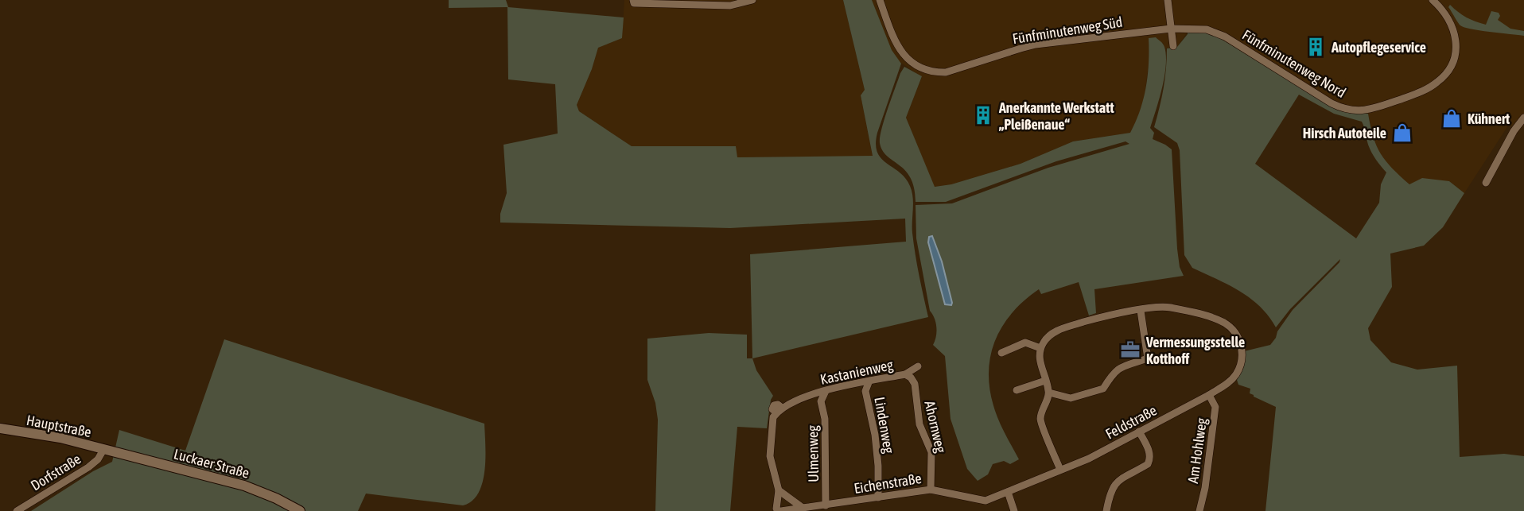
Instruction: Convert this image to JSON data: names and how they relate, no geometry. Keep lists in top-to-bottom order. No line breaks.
{"streets":{"street":["Fünfminutenweg Süd","Fünfminutenweg Nord","Kastanienweg","Feldstraße","Lindenweg","Hauptstraße","Ahornweg","Am Hohlweg","Ulmenweg","Luckaer Straße","Dorfstraße","Eichenstraße"]},"crossings":[["Fünfminutenweg Süd","Fünfminutenweg Nord"],["Kastanienweg","Lindenweg"],["Kastanienweg","Ahornweg"],["Feldstraße","Am Hohlweg"],["Feldstraße","Eichenstraße"],["Lindenweg","Eichenstraße"],["Hauptstraße","Luckaer Straße"],["Hauptstraße","Dorfstraße"],["Ahornweg","Eichenstraße"],["Ulmenweg","Eichenstraße"],["Luckaer Straße","Dorfstraße"]],"places":{"building":["Autopflegeservice","Anerkannte Werkstatt „Pleißenaue“"],"shop":["Kühnert","Hirsch Autoteile"],"office":["Vermessungsstelle Kotthoff"]}}
